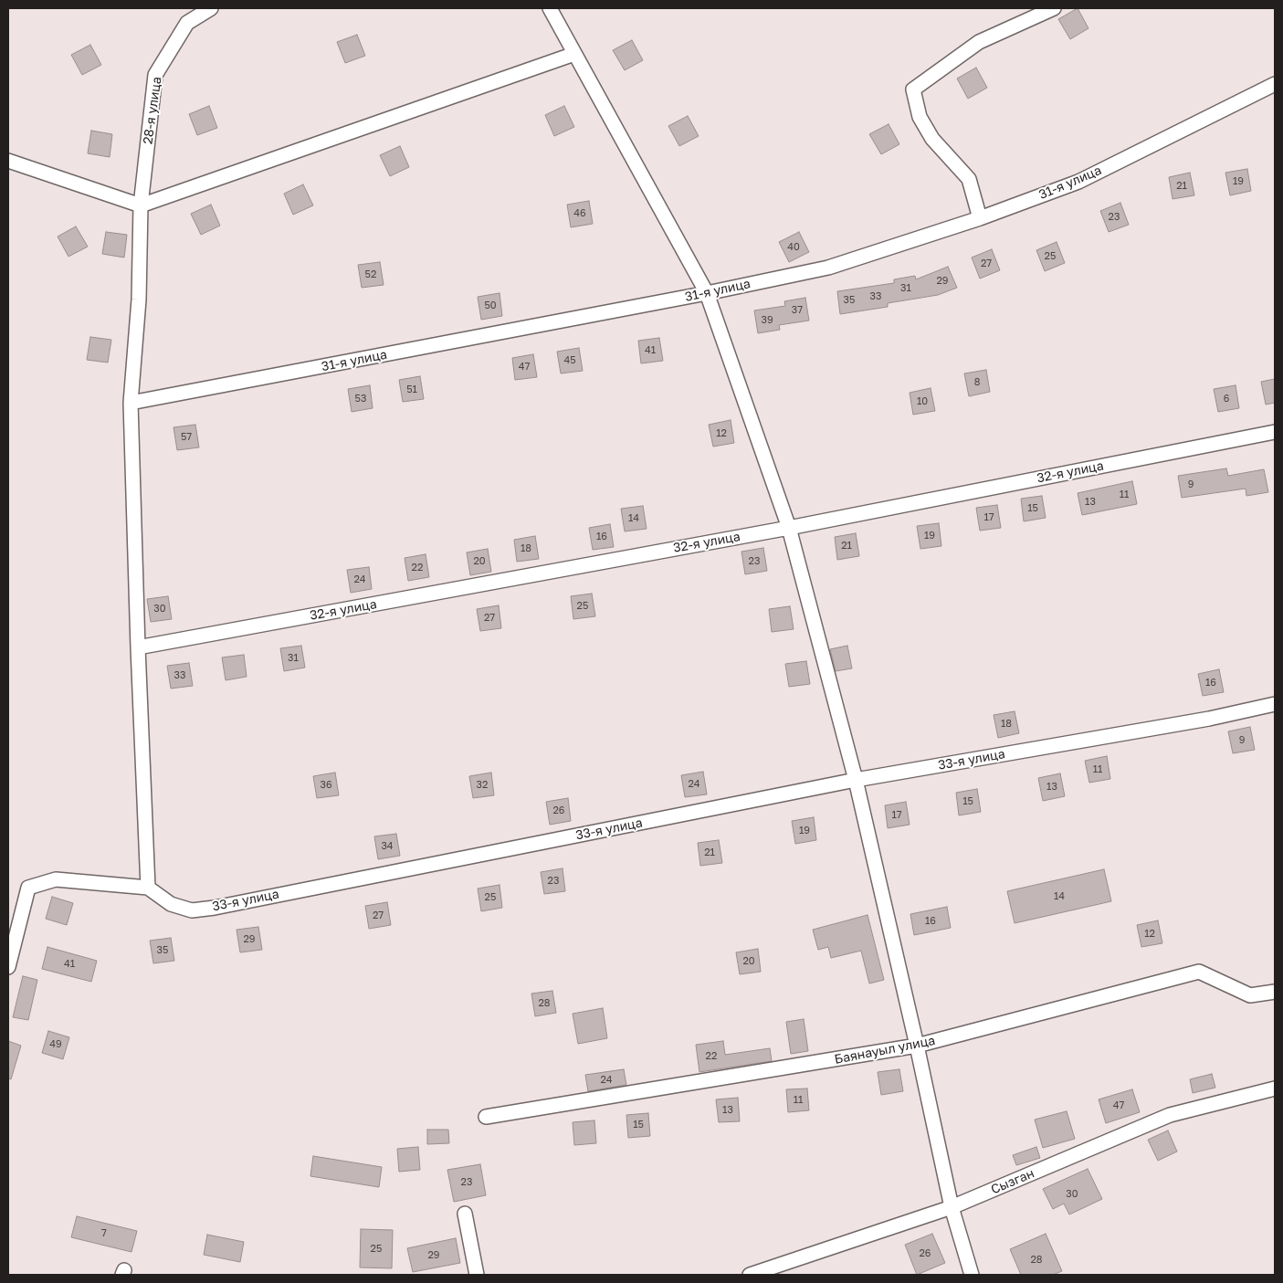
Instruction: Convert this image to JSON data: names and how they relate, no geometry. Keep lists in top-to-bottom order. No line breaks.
{"streets":{"street":["28-я улица","31-я улица","32-я улица","33-я улица","Баянауыл улица","Сызган"]},"crossings":[["28-я улица","31-я улица"],["28-я улица","32-я улица"],["28-я улица","33-я улица"]],"house_numbers":["19","21","46","23","40","25","27","52","29","31","33","35","50","37","39","41","45","47","8","51","53","6","10","12","57","9","11","13","15","17","14","19","16","21","18","20","23","22","24","25","30","27","31","33","16","18","9","11","24","36","32","13","15","26","17","19","34","21","23","14","25","27","16","12","29","35","20","41","28","49","22","24","11","47","13","15","23","30","7","25","26","29","28"]}
